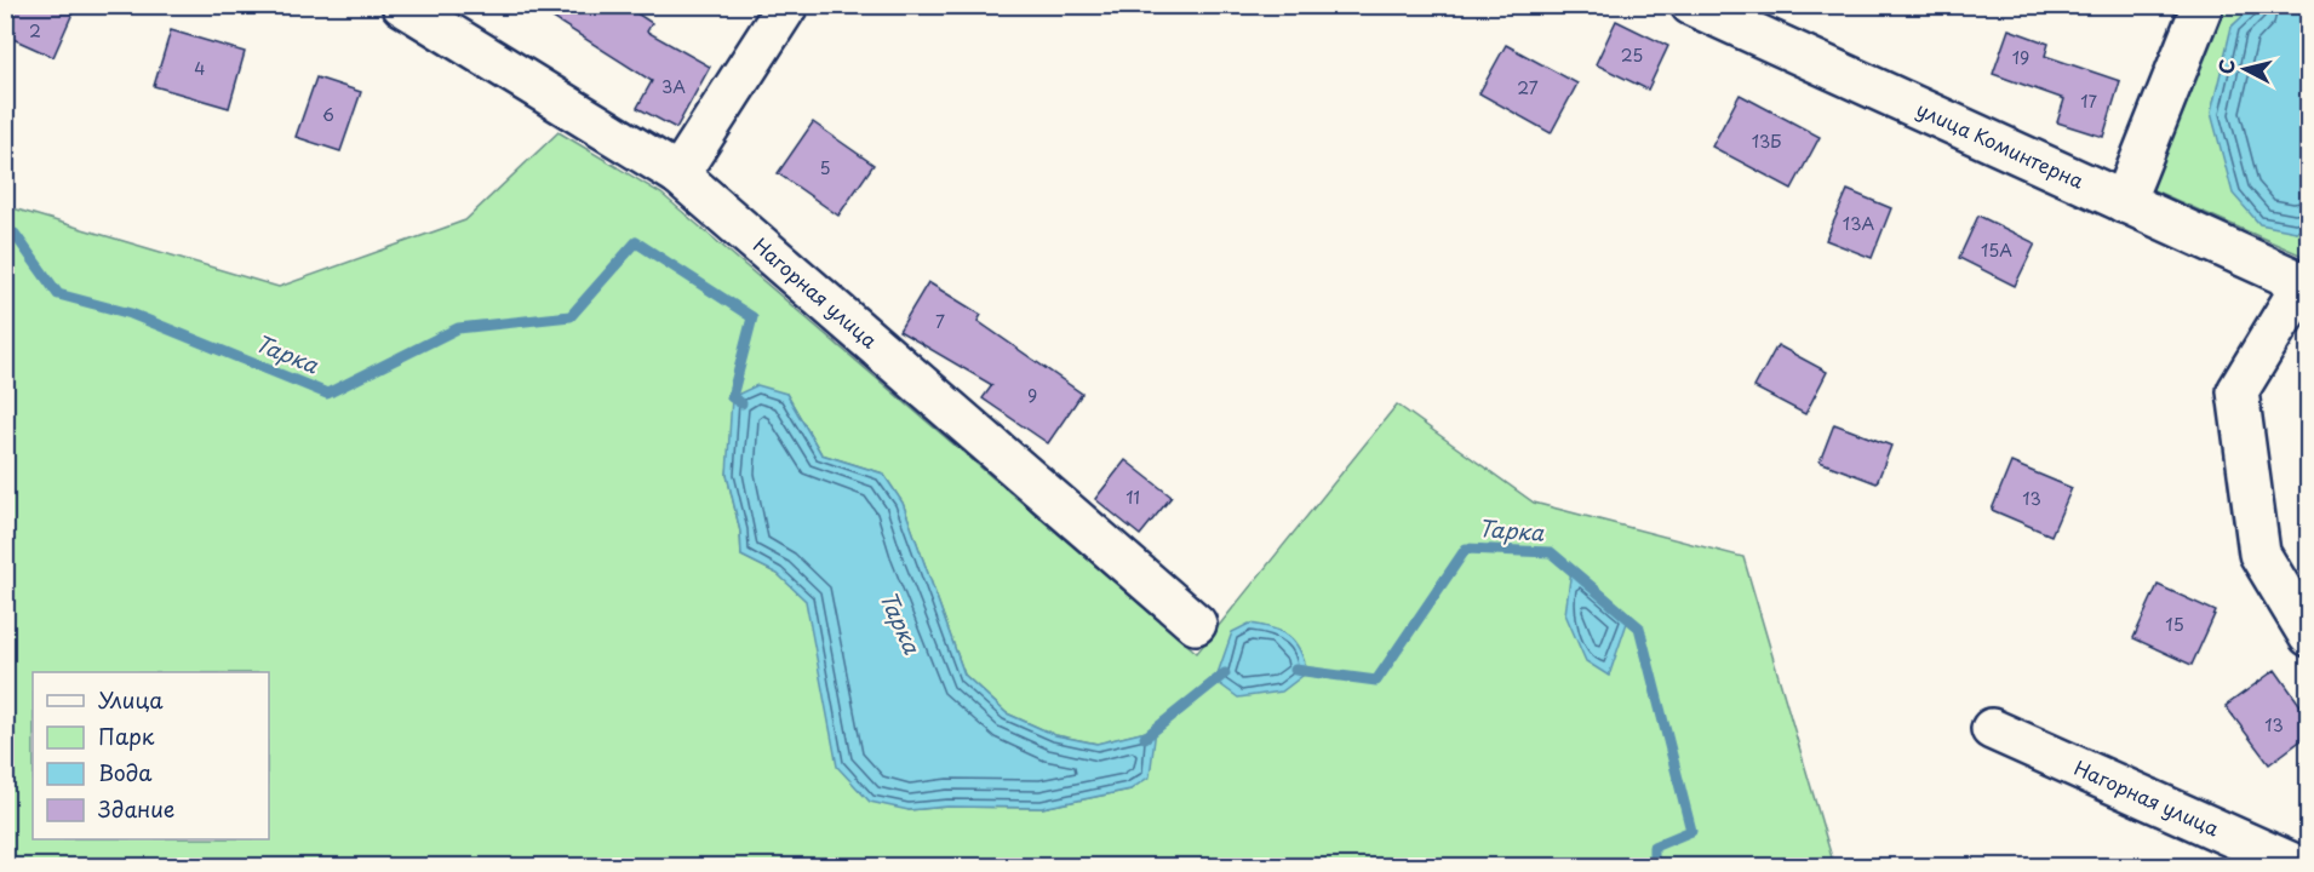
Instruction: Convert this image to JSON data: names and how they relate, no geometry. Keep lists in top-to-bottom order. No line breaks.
{"streets":{"street":["улица Коминтерна","Нагорная улица"]},"water":["Тарка"],"house_numbers":["2","25","19","4","3А","27","17","6","13Б","5","13А","15А","7","9","11","13","15","13"],"legend":["Улица","Парк","Вода","Здание"],"north":"left"}
